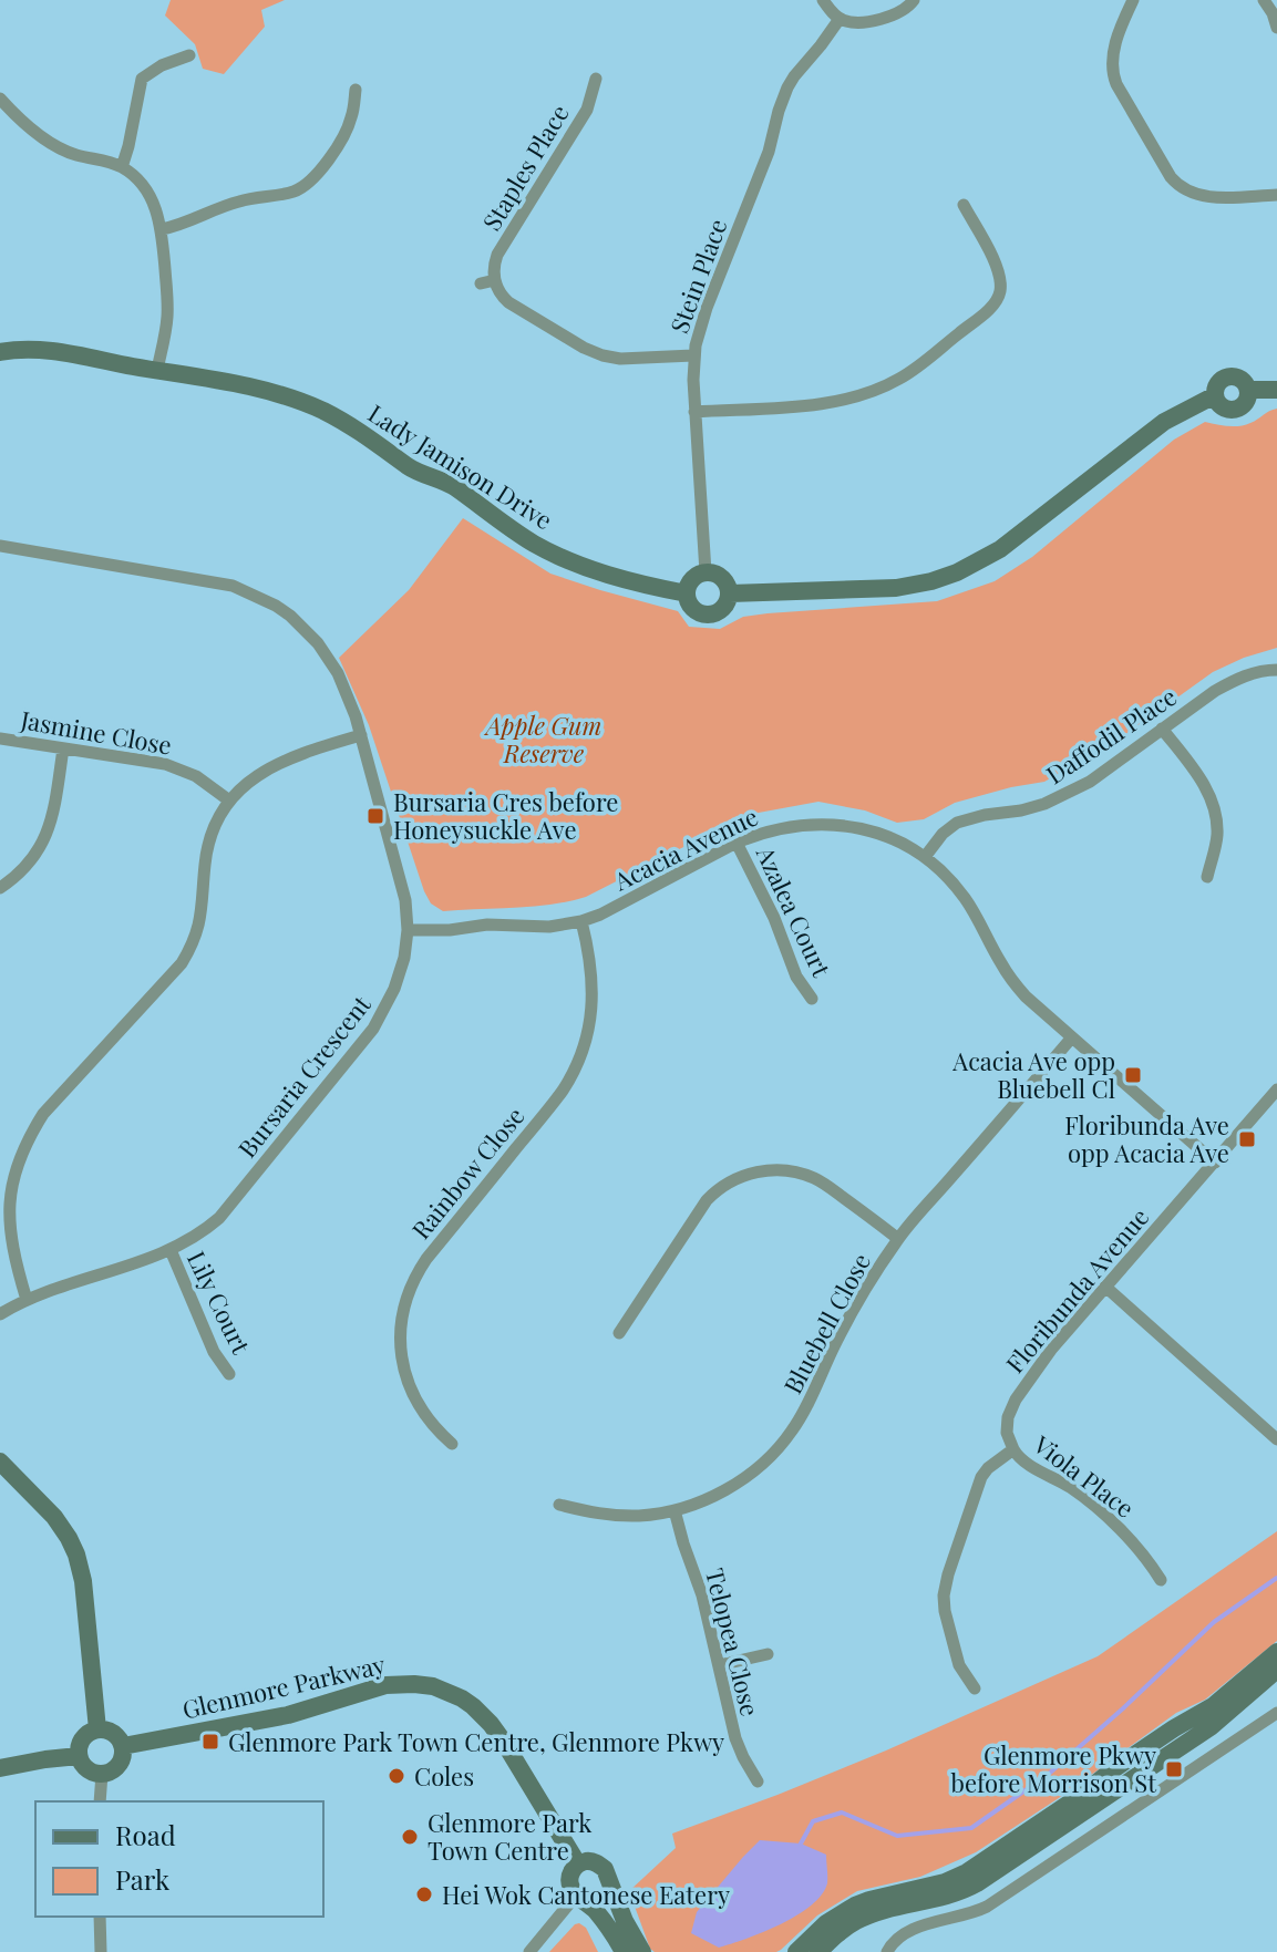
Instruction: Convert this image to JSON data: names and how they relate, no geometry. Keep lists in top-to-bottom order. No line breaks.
{"streets":{"main road":["Lady Jamison Drive","Glenmore Parkway"],"street":["Staples Place","Stein Place","Jasmine Close","Daffodil Place","Acacia Avenue","Azalea Court","Bursaria Crescent","Rainbow Close","Floribunda Avenue","Lily Court","Bluebell Close","Viola Place","Telopea Close"]},"crossings":[["Stein Place","Lady Jamison Drive"],["Daffodil Place","Acacia Avenue"],["Acacia Avenue","Azalea Court"],["Acacia Avenue","Bursaria Crescent"],["Acacia Avenue","Rainbow Close"],["Acacia Avenue","Floribunda Avenue"],["Acacia Avenue","Bluebell Close"],["Bursaria Crescent","Lily Court"],["Floribunda Avenue","Viola Place"],["Bluebell Close","Telopea Close"]],"parks":["Apple Gum Reserve"],"places":{"transit":["Bursaria Cres before Honeysuckle Ave","Acacia Ave opp Bluebell Cl","Floribunda Ave opp Acacia Ave","Glenmore Park Town Centre, Glenmore Pkwy","Glenmore Pkwy before Morrison St"],"other":["Coles","Glenmore Park Town Centre","Hei Wok Cantonese Eatery"]},"legend":["Road","Park"]}
